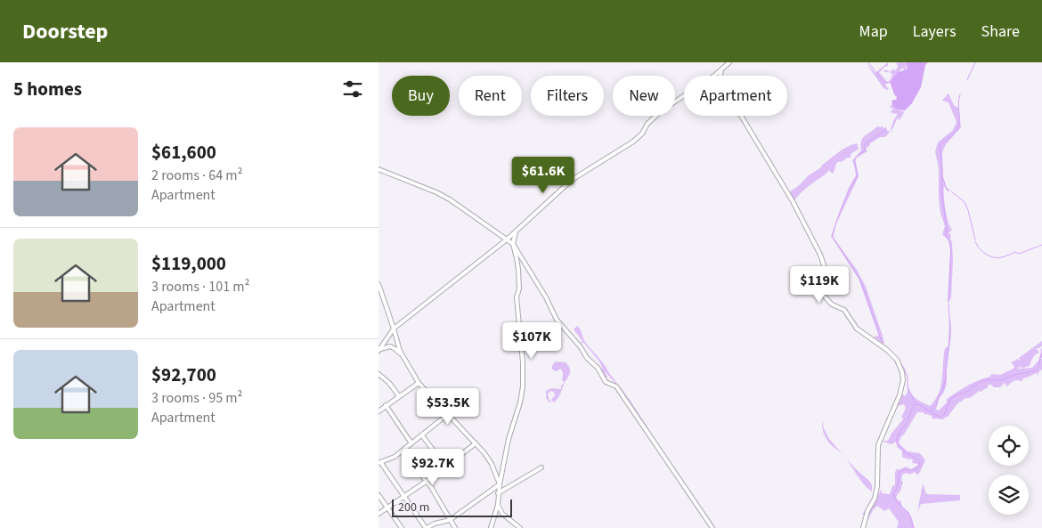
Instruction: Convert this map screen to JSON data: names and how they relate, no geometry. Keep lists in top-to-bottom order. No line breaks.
{"scale_bar":"200 m","page":{"header":"Doorstep","nav":["Map","Layers","Share"],"heading":"5 homes","chip":["Buy","Rent","Filters","New","Apartment"],"list":[{"name":"$61,600","note":"2 rooms · 64 m² · Apartment"},{"name":"$119,000","note":"3 rooms · 101 m² · Apartment"},{"name":"$92,700","note":"3 rooms · 95 m² · Apartment"}],"price":["$61.6K","$119K","$107K","$53.5K","$92.7K"],"scale":"200 m"}}
